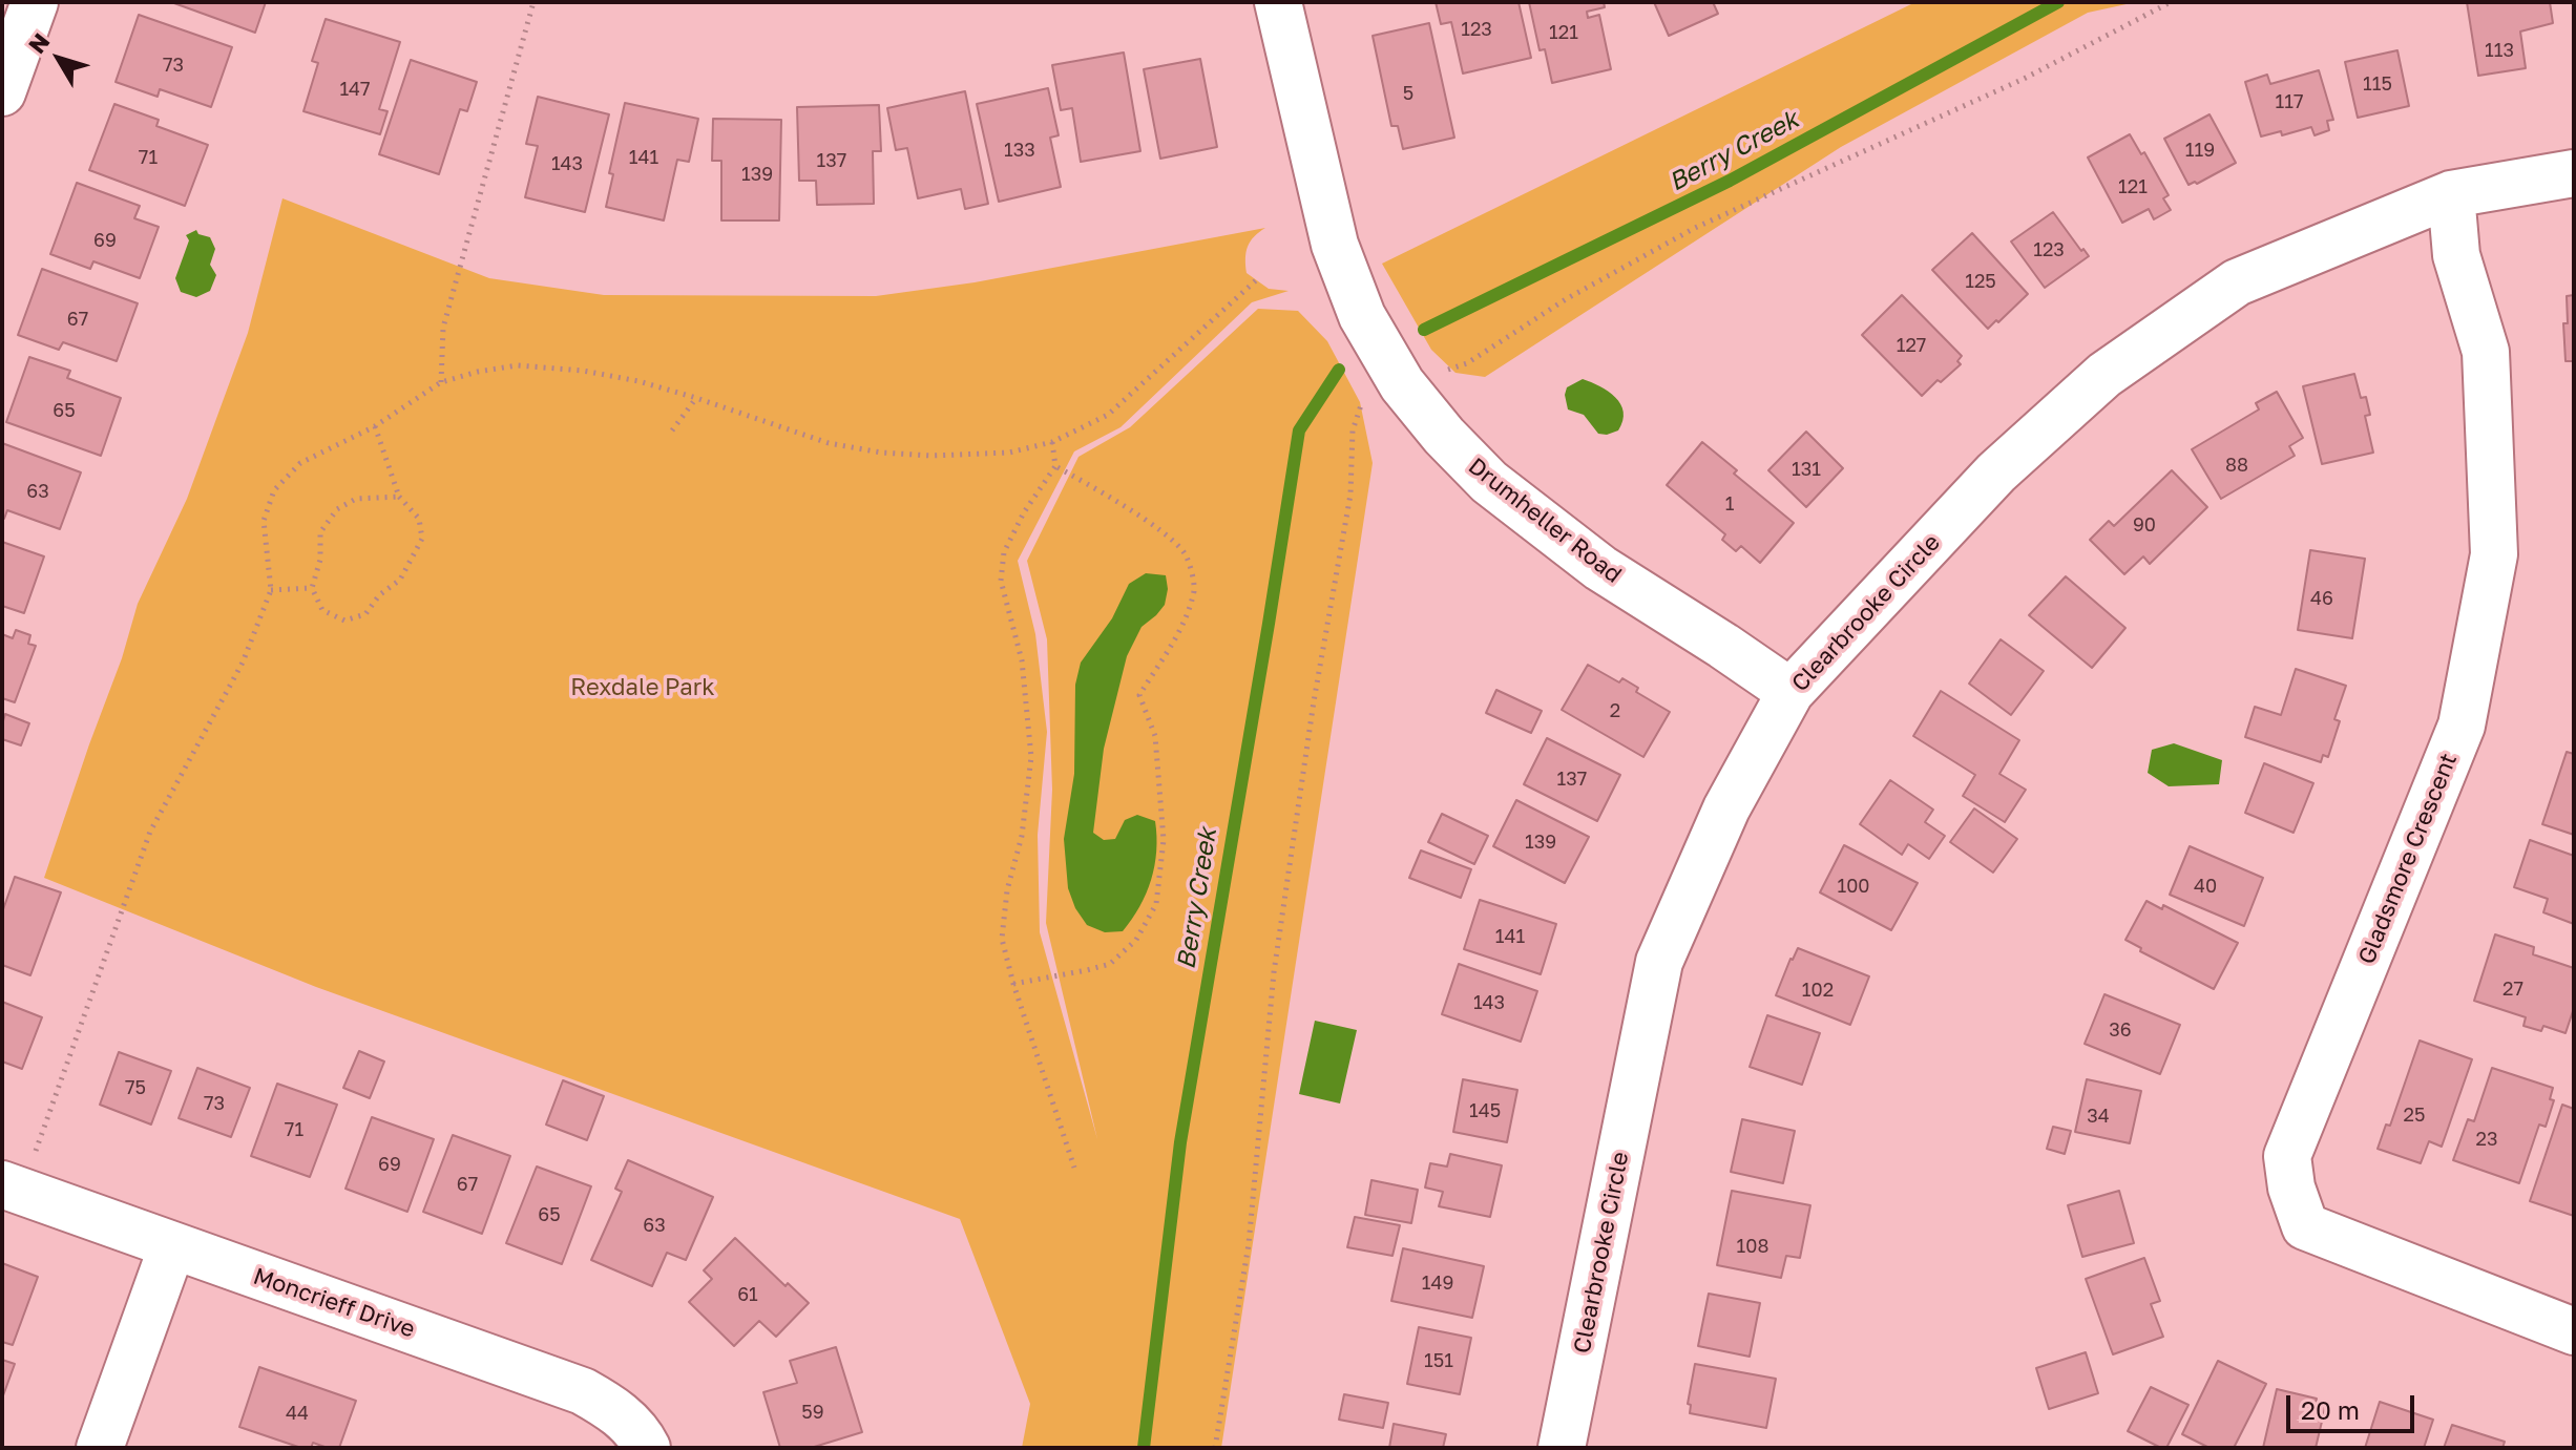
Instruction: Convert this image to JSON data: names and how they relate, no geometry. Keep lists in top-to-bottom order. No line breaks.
{"streets":{"street":["Drumheller Road","Clearbrooke Circle","Gladsmore Crescent","Moncrieff Drive"]},"crossings":[["Drumheller Road","Clearbrooke Circle"],["Clearbrooke Circle","Gladsmore Crescent"]],"water":["Berry Creek"],"parks":["Rexdale Park"],"house_numbers":["123","121","113","73","115","147","5","117","133","119","71","141","137","143","139","121","69","123","125","67","127","65","88","131","63","1","90","46","2","137","139","100","40","141","27","102","143","36","75","73","145","25","34","71","23","69","67","65","63","108","149","61","151","59","44"],"scale_bar":"20 m","north":"top left"}
